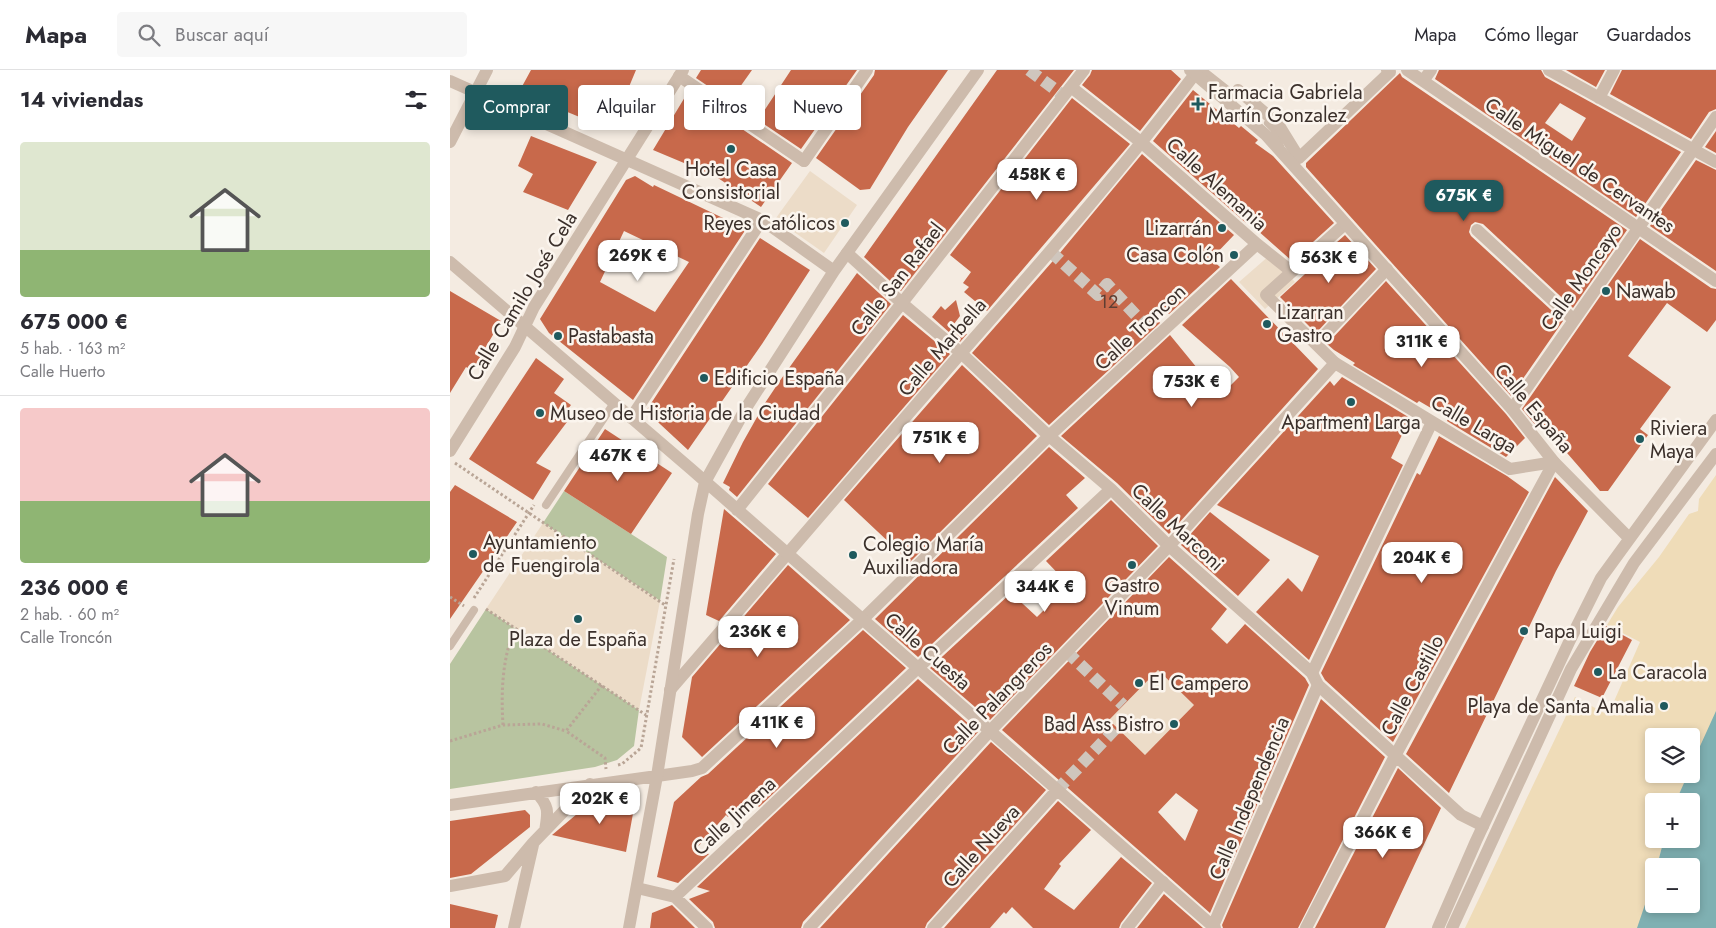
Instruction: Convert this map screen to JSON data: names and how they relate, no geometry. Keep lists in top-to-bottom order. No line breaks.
{"streets":{"street":["Calle Miguel de Cervantes","Calle Alemania","Calle Moncayo","Calle San Rafael","Calle Camilo José Cela","Calle Troncon","Calle Marbella","Calle España","Calle Larga","Calle Marconi","Calle Cuesta","Calle Castillo","Calle Palangreros","Calle Independencia","Calle Jimena","Calle Nueva"]},"crossings":[["Calle Miguel de Cervantes","Calle Moncayo"],["Calle Alemania","Calle San Rafael"],["Calle Alemania","Calle Troncon"],["Calle Alemania","Calle Marbella"],["Calle Alemania","Calle Larga"],["Calle Moncayo","Calle España"],["Calle San Rafael","Calle Marconi"],["Calle San Rafael","Calle Cuesta"],["Calle Camilo José Cela","Calle Cuesta"],["Calle Troncon","Calle Marconi"],["Calle Troncon","Calle Cuesta"],["Calle Marbella","Calle España"],["Calle Marbella","Calle Marconi"],["Calle Marbella","Calle Cuesta"],["Calle España","Calle Larga"],["Calle España","Calle Castillo"],["Calle Larga","Calle Castillo"],["Calle Larga","Calle Palangreros"],["Calle Marconi","Calle Castillo"],["Calle Marconi","Calle Palangreros"],["Calle Marconi","Calle Independencia"],["Calle Marconi","Calle Jimena"],["Calle Cuesta","Calle Palangreros"],["Calle Cuesta","Calle Independencia"],["Calle Cuesta","Calle Jimena"],["Calle Cuesta","Calle Nueva"]],"places":{"health":["Farmacia Gabriela Martín Gonzalez"],"other":["Hotel Casa Consistorial","Reyes Católicos","Lizarrán","Casa Colón","Nawab","Lizarran Gastro","Pastabasta","Edificio España","Apartment Larga","Museo de Historia de la Ciudad","Riviera Maya","Ayuntamiento de Fuengirola","Colegio María Auxiliadora","Gastro Vinum","Plaza de España","Papa Luigi","La Caracola","El Campero","Playa de Santa Amalia","Bad Ass Bistro"]},"house_numbers":["12"],"page":{"header":"Mapa","search":"Buscar aquí","nav":["Mapa","Cómo llegar","Guardados"],"heading":"14 viviendas","chip":["Comprar","Alquilar","Filtros","Nuevo"],"list":[{"name":"675 000 €","note":"5 hab. · 163 m² · Calle Huerto"},{"name":"236 000 €","note":"2 hab. · 60 m² · Calle Troncón"}],"price":["458K €","675K €","269K €","563K €","311K €","753K €","751K €","467K €","204K €","344K €","236K €","411K €","202K €","366K €"],"map_buttons":["+","−"]}}
